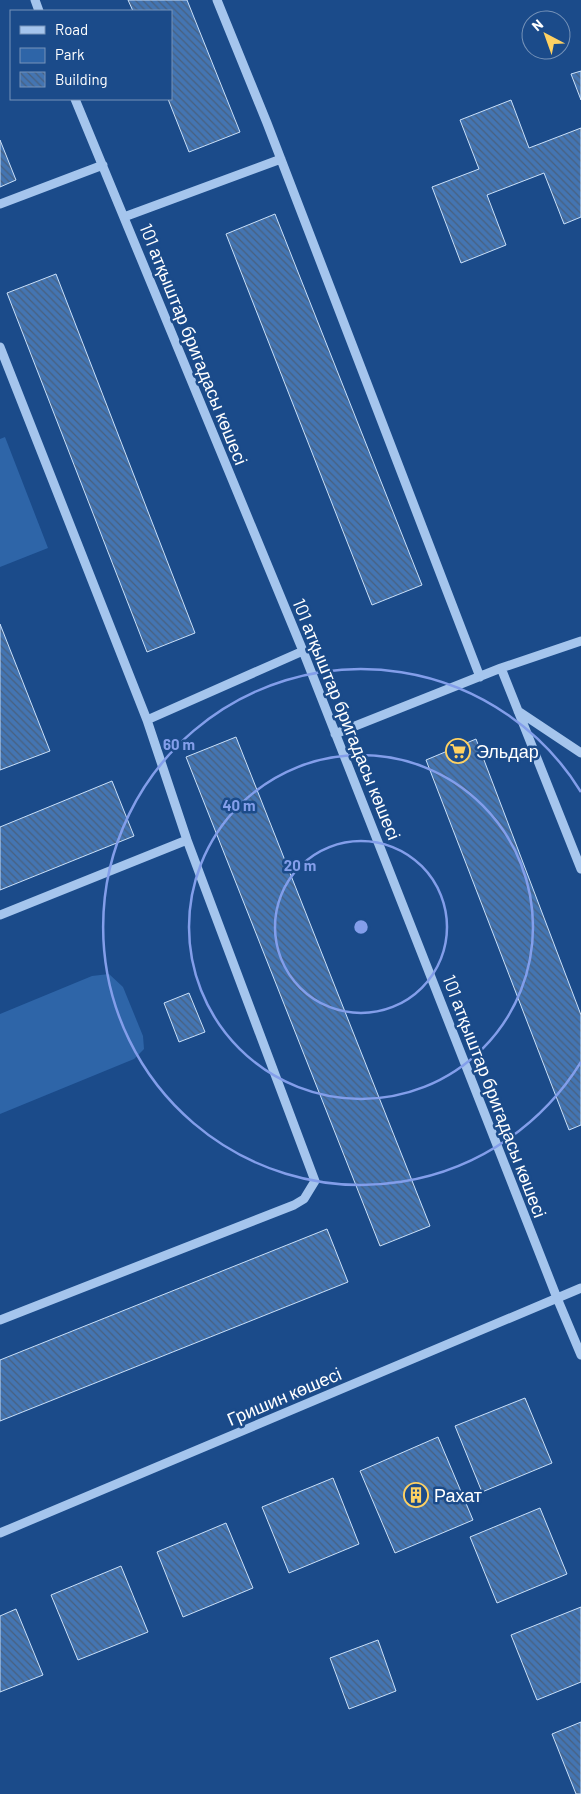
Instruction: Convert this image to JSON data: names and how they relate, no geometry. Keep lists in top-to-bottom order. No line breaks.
{"streets":{"street":["101 атқыштар бригадасы көшесі","Гришин көшесі"]},"crossings":[["101 атқыштар бригадасы көшесі","Гришин көшесі"]],"places":{"supermarket":["Эльдар"],"building":["Рахат"]},"legend":["Road","Park","Building"],"north":"top left","rings":["60 m","40 m","20 m"]}
